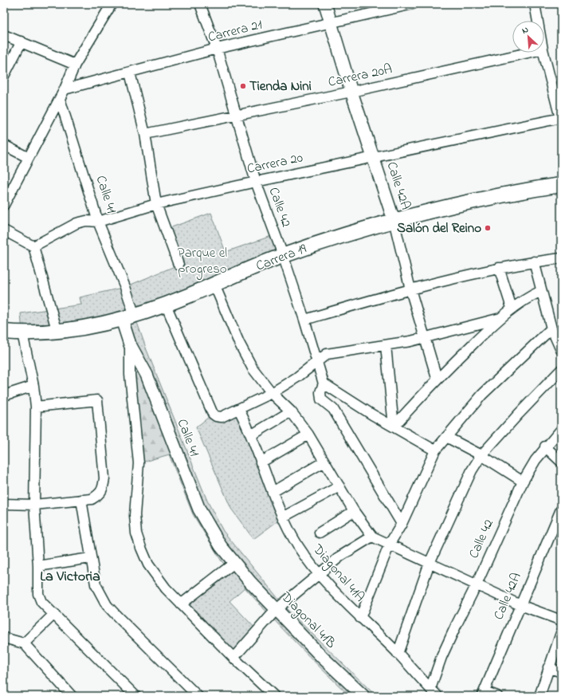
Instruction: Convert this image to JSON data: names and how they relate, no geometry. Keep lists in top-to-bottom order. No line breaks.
{"streets":{"main road":["Carrera 19"],"street":["Carrera 21","Carrera 20A","Carrera 20","Calle 42A","Calle 41","Calle 42","Diagonal 41A","Diagonal 41B"]},"crossings":[["Carrera 21","Calle 42A"],["Carrera 21","Calle 42"],["Carrera 20A","Calle 42A"],["Carrera 20A","Calle 42"],["Carrera 20","Calle 42A"],["Carrera 20","Calle 41"],["Carrera 20","Calle 42"],["Calle 42A","Carrera 19"],["Calle 41","Carrera 19"],["Calle 41","Diagonal 41B"],["Calle 42","Carrera 19"],["Calle 42","Diagonal 41A"]],"districts":["La Victoria"],"parks":["Parque el progreso"],"places":["Tienda Nini","Salón del Reino"],"north":"top left"}
